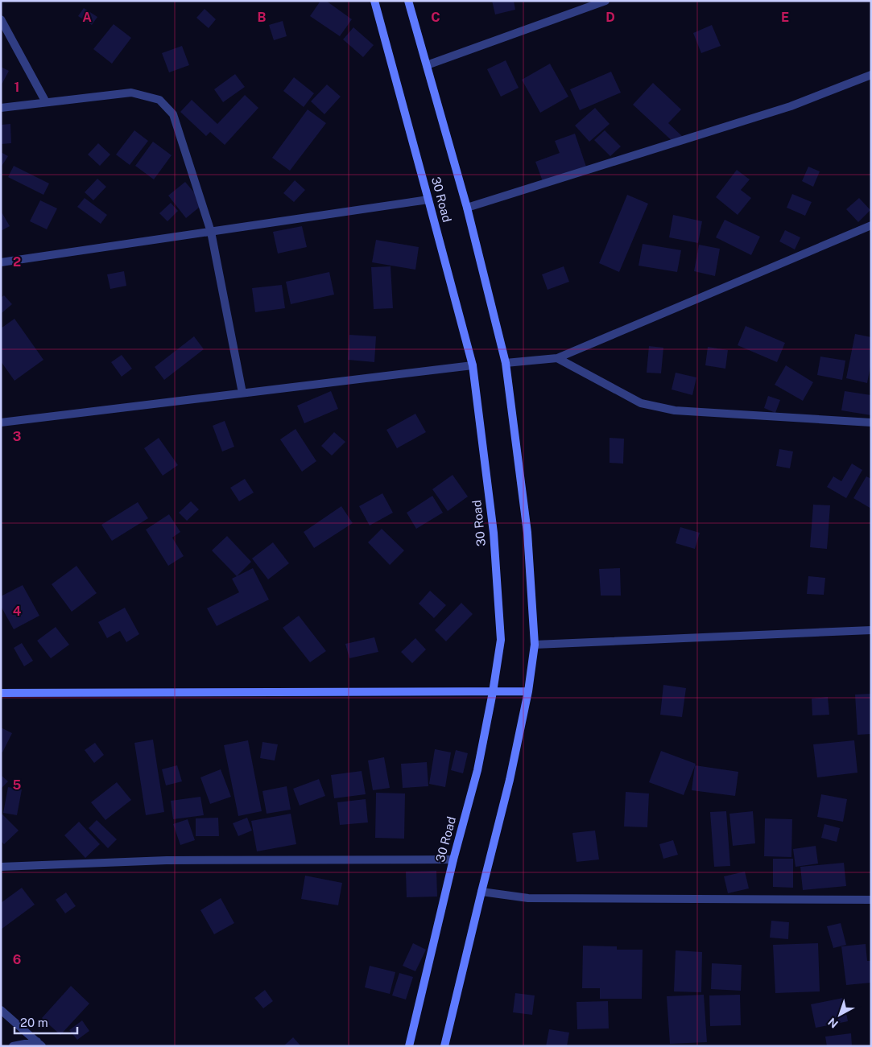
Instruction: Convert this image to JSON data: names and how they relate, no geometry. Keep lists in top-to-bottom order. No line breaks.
{"streets":{"main road":["30 Road"]},"scale_bar":"20 m","north":"bottom left","grid":{"columns":["A","B","C","D","E"],"rows":["1","2","3","4","5","6"]}}
